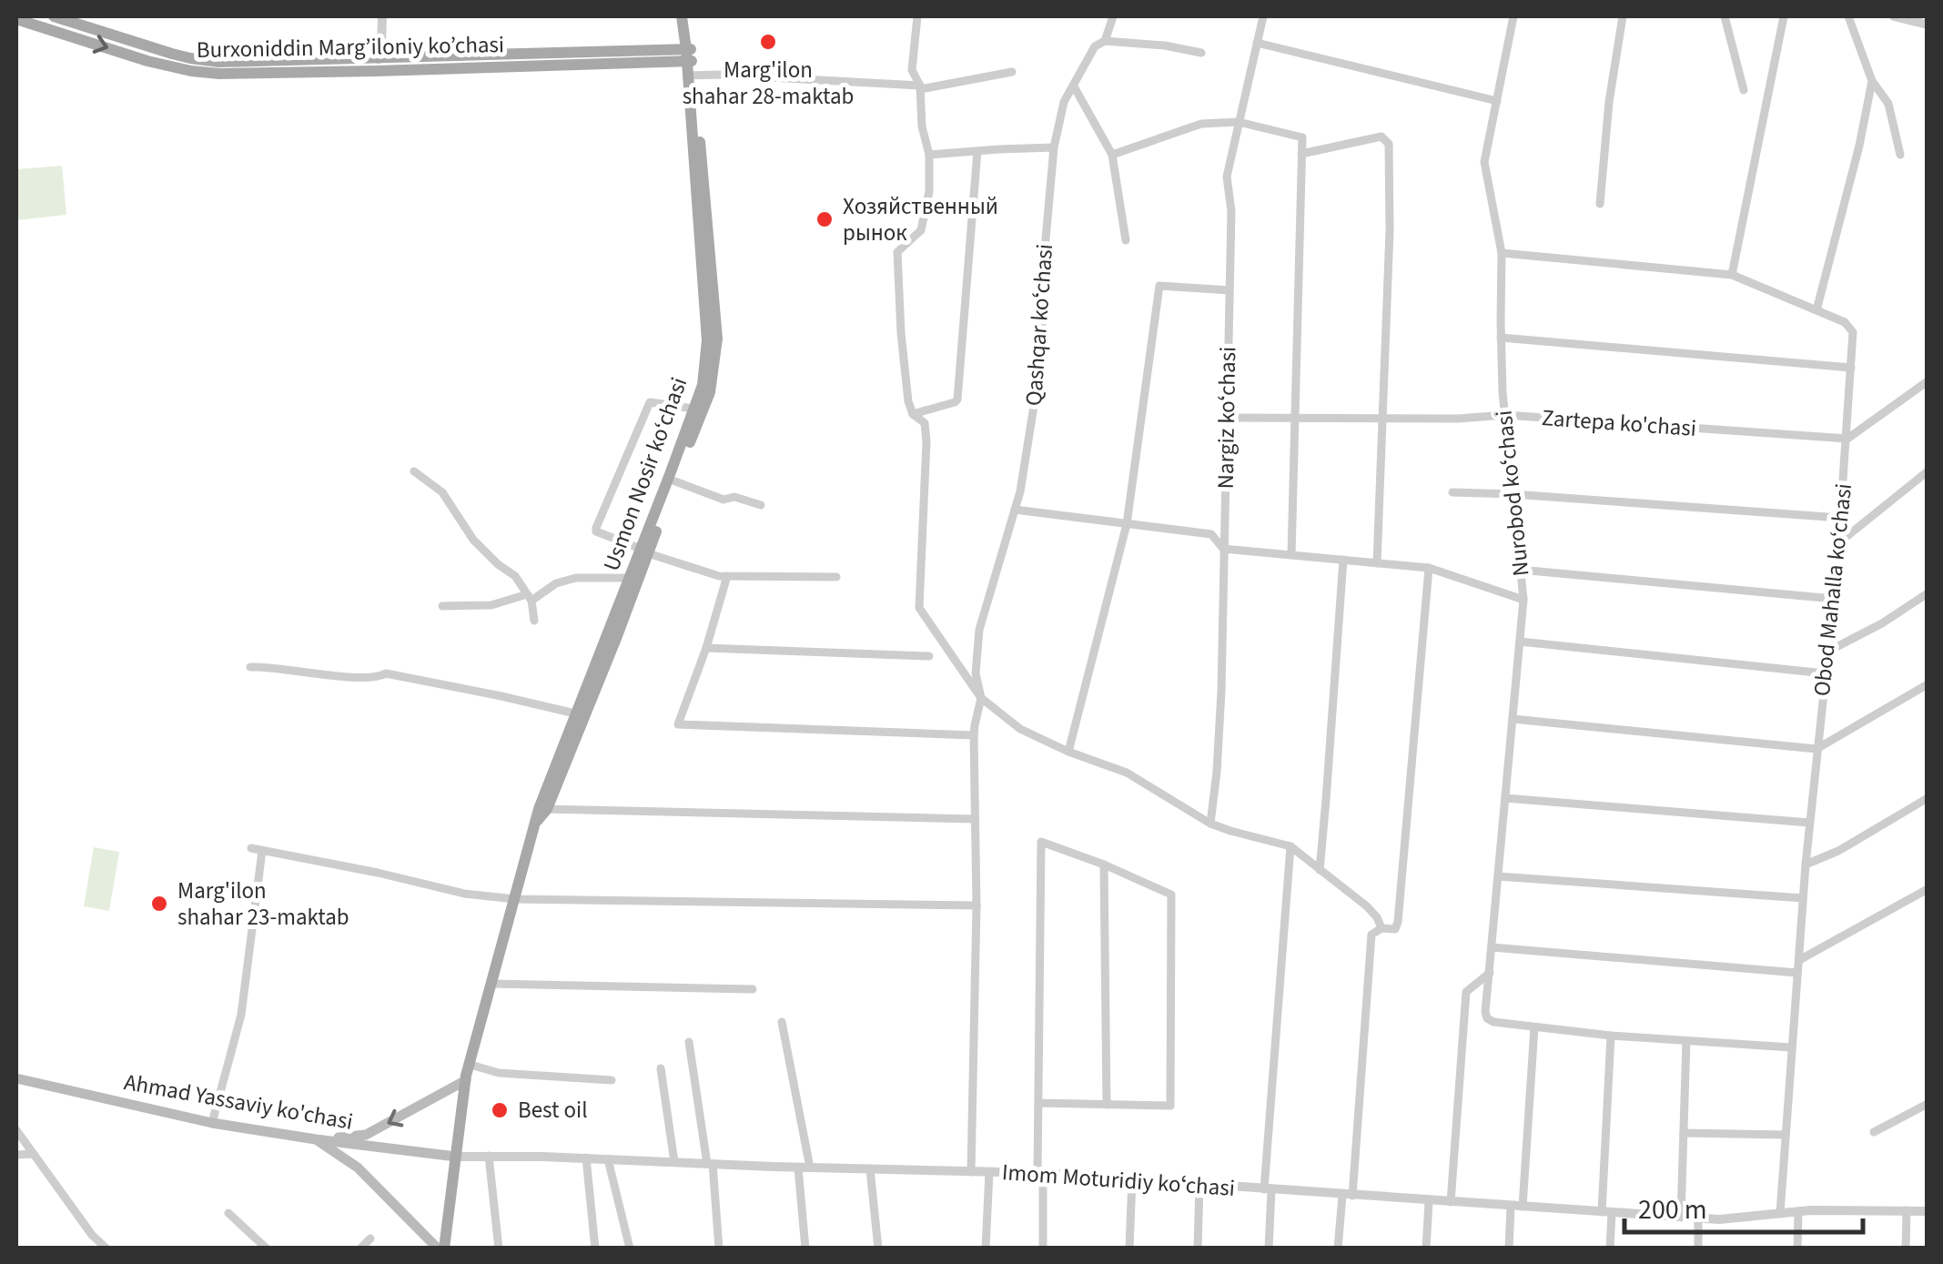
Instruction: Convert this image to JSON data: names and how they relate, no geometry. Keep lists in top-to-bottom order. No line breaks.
{"streets":{"main road":["Burxoniddin Marg’iloniy ko’chasi","Usmon Nosir ko‘chasi","Ahmad Yassaviy ko'chasi"],"street":["Qashqar koʻchasi","Nargiz koʻchasi","Zartepa ko'chasi","Nurobod koʻchasi","Obod Mahalla ko‘chasi","Imom Moturidiy koʻchasi"]},"crossings":[["Burxoniddin Marg’iloniy ko’chasi","Usmon Nosir ko‘chasi"],["Qashqar koʻchasi","Imom Moturidiy koʻchasi"],["Nargiz koʻchasi","Zartepa ko'chasi"],["Zartepa ko'chasi","Nurobod koʻchasi"],["Zartepa ko'chasi","Obod Mahalla ko‘chasi"],["Usmon Nosir ko‘chasi","Ahmad Yassaviy ko'chasi"],["Usmon Nosir ko‘chasi","Imom Moturidiy koʻchasi"],["Nurobod koʻchasi","Obod Mahalla ko‘chasi"],["Obod Mahalla ko‘chasi","Imom Moturidiy koʻchasi"],["Ahmad Yassaviy ko'chasi","Imom Moturidiy koʻchasi"]],"places":["Marg'ilon shahar 28-maktab","Хозяйственный рынок","Marg'ilon shahar 23-maktab","Best oil"],"scale_bar":"200 m"}
